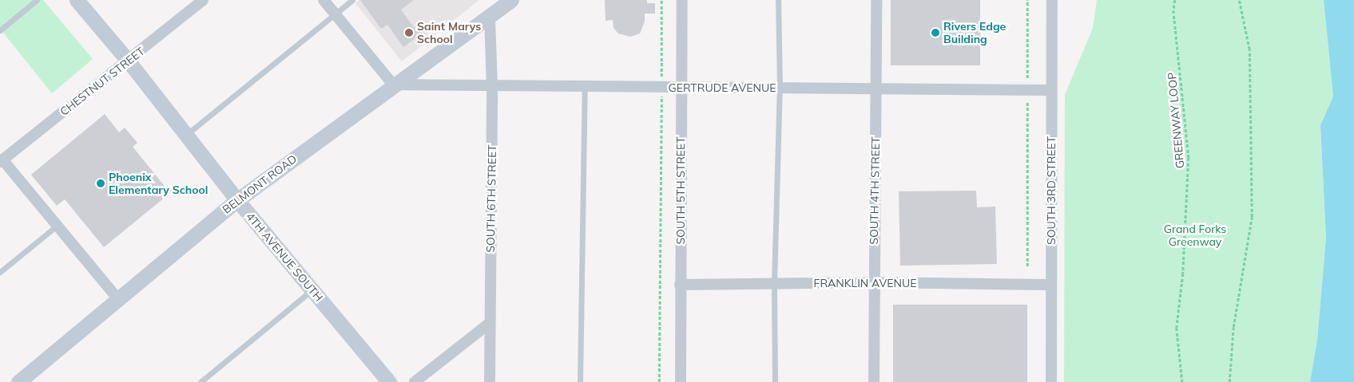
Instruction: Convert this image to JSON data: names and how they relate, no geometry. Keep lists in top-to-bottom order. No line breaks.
{"streets":{"street":["CHESTNUT STREET","GERTRUDE AVENUE","BELMONT ROAD","SOUTH 5TH STREET","SOUTH 4TH STREET","SOUTH 3RD STREET","SOUTH 6TH STREET","4TH AVENUE SOUTH","FRANKLIN AVENUE"],"path":["GREENWAY LOOP"]},"crossings":[["CHESTNUT STREET","4TH AVENUE SOUTH"],["GERTRUDE AVENUE","BELMONT ROAD"],["GERTRUDE AVENUE","SOUTH 5TH STREET"],["GERTRUDE AVENUE","SOUTH 4TH STREET"],["GERTRUDE AVENUE","SOUTH 3RD STREET"],["GERTRUDE AVENUE","SOUTH 6TH STREET"],["BELMONT ROAD","SOUTH 6TH STREET"],["BELMONT ROAD","4TH AVENUE SOUTH"],["SOUTH 5TH STREET","FRANKLIN AVENUE"],["SOUTH 4TH STREET","FRANKLIN AVENUE"],["SOUTH 3RD STREET","FRANKLIN AVENUE"]],"parks":["Grand Forks Greenway"],"places":["Saint Marys School","Rivers Edge Building","Phoenix Elementary School"]}
